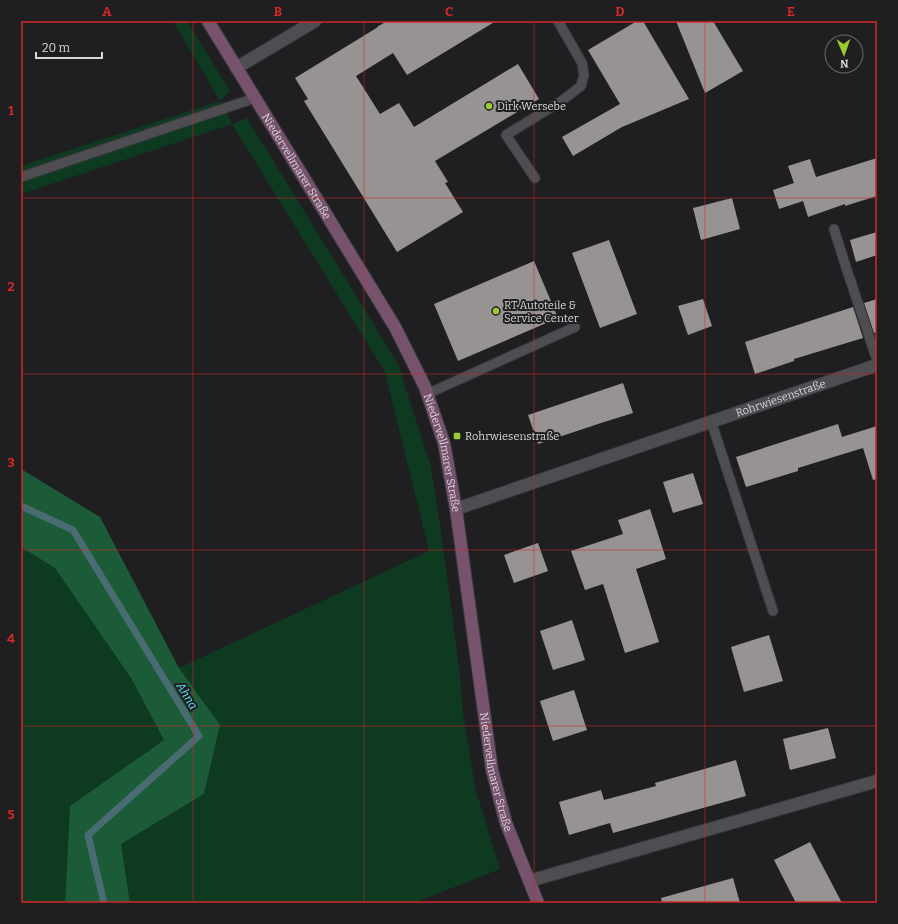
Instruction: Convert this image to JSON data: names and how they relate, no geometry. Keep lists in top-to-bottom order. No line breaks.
{"streets":{"main road":["Niedervellmarer Straße"],"street":["Rohrwiesenstraße"]},"crossings":[["Niedervellmarer Straße","Rohrwiesenstraße"]],"water":["Ahna"],"places":{"other":["Dirk Wersebe","RT Autoteile & Service Center"],"transit":["Rohrwiesenstraße"]},"scale_bar":"20 m","north":"bottom","grid":{"columns":["A","B","C","D","E"],"rows":["1","2","3","4","5"]}}
